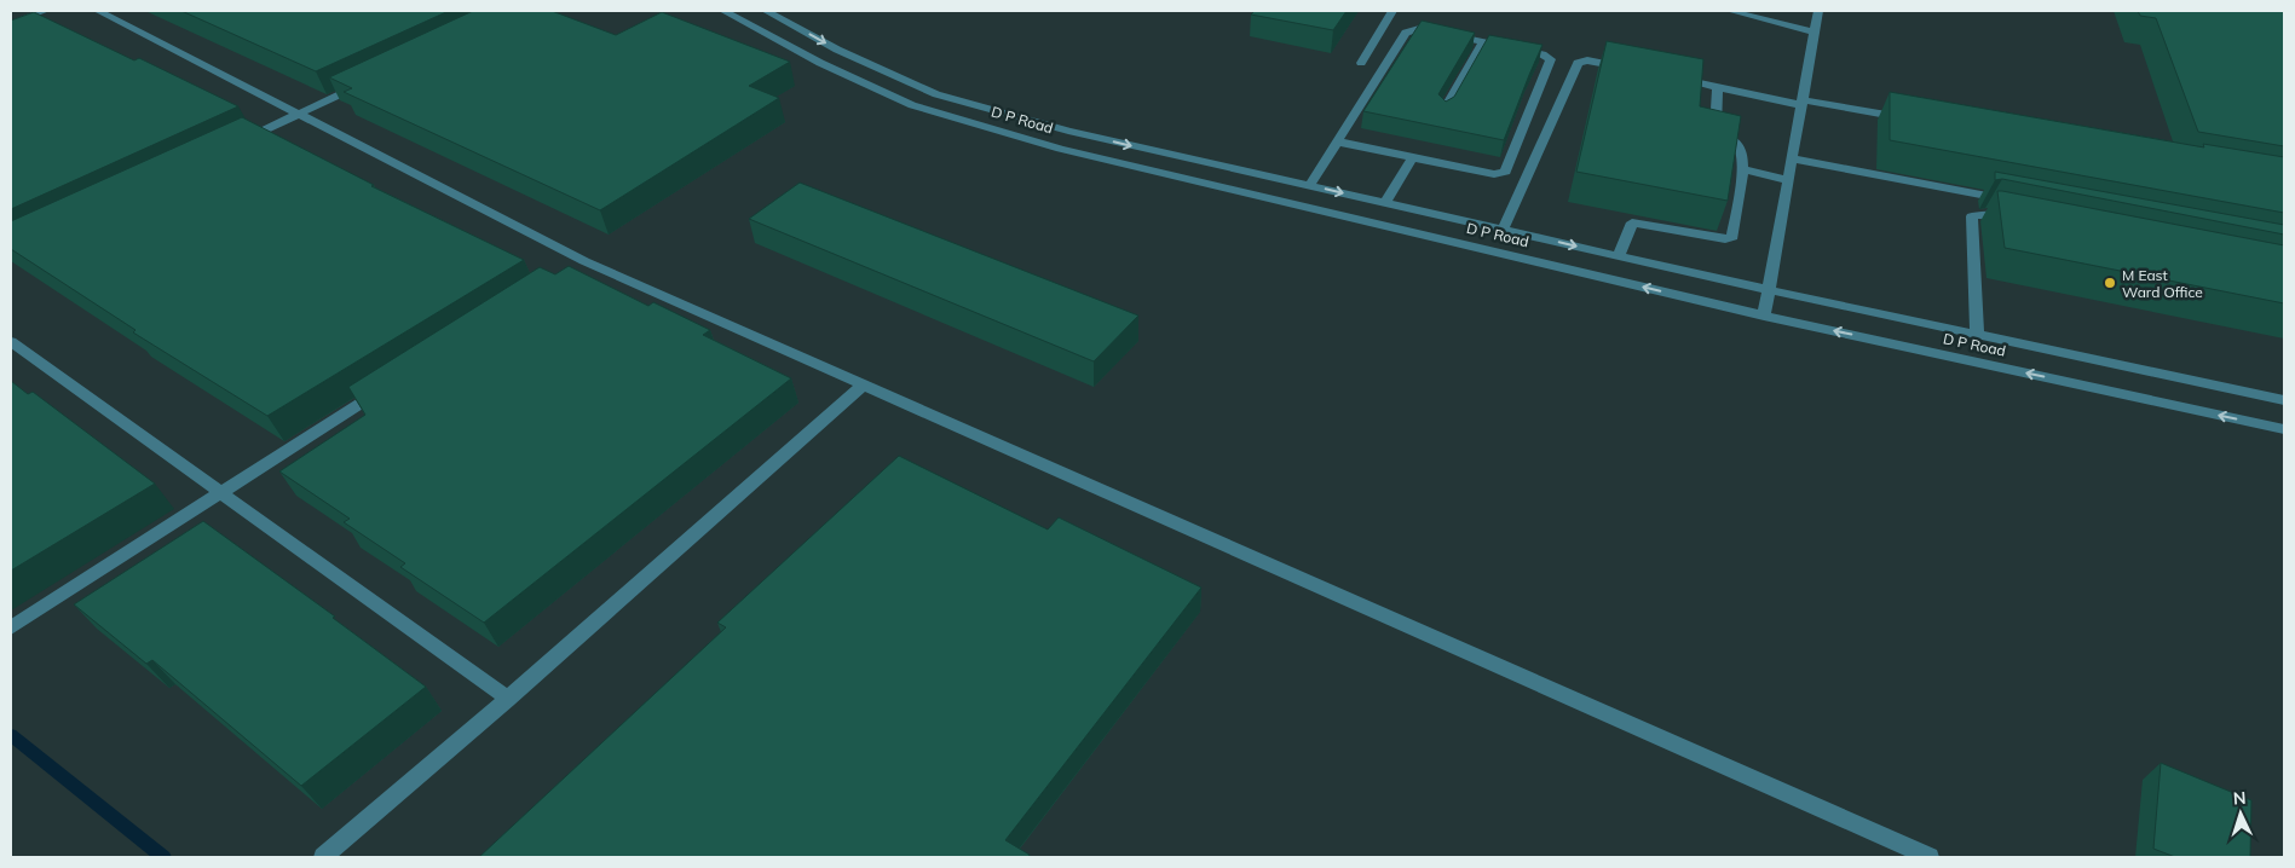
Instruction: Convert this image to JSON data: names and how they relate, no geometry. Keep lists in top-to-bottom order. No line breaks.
{"streets":{"street":["D P Road"]},"places":["M East Ward Office"],"north":"top"}
